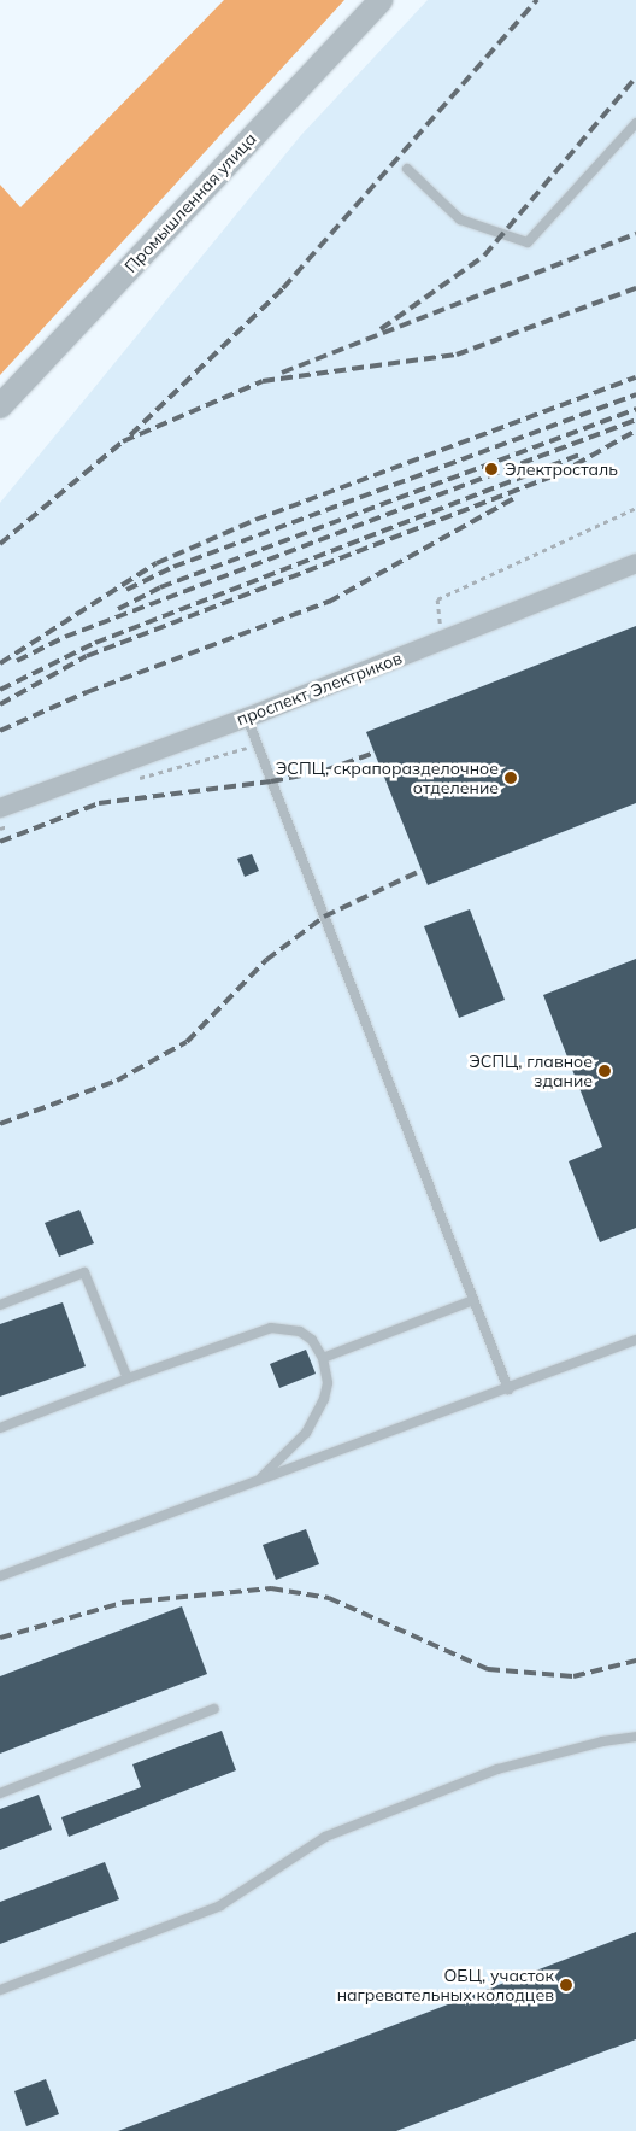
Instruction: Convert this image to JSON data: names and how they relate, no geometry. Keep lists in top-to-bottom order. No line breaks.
{"streets":{"street":["Промышленная улица","проспект Электриков"]},"places":["Электросталь","ЭСПЦ, скрапоразделочное отделение","ЭСПЦ, главное здание","ОБЦ, участок нагревательных колодцев"]}
